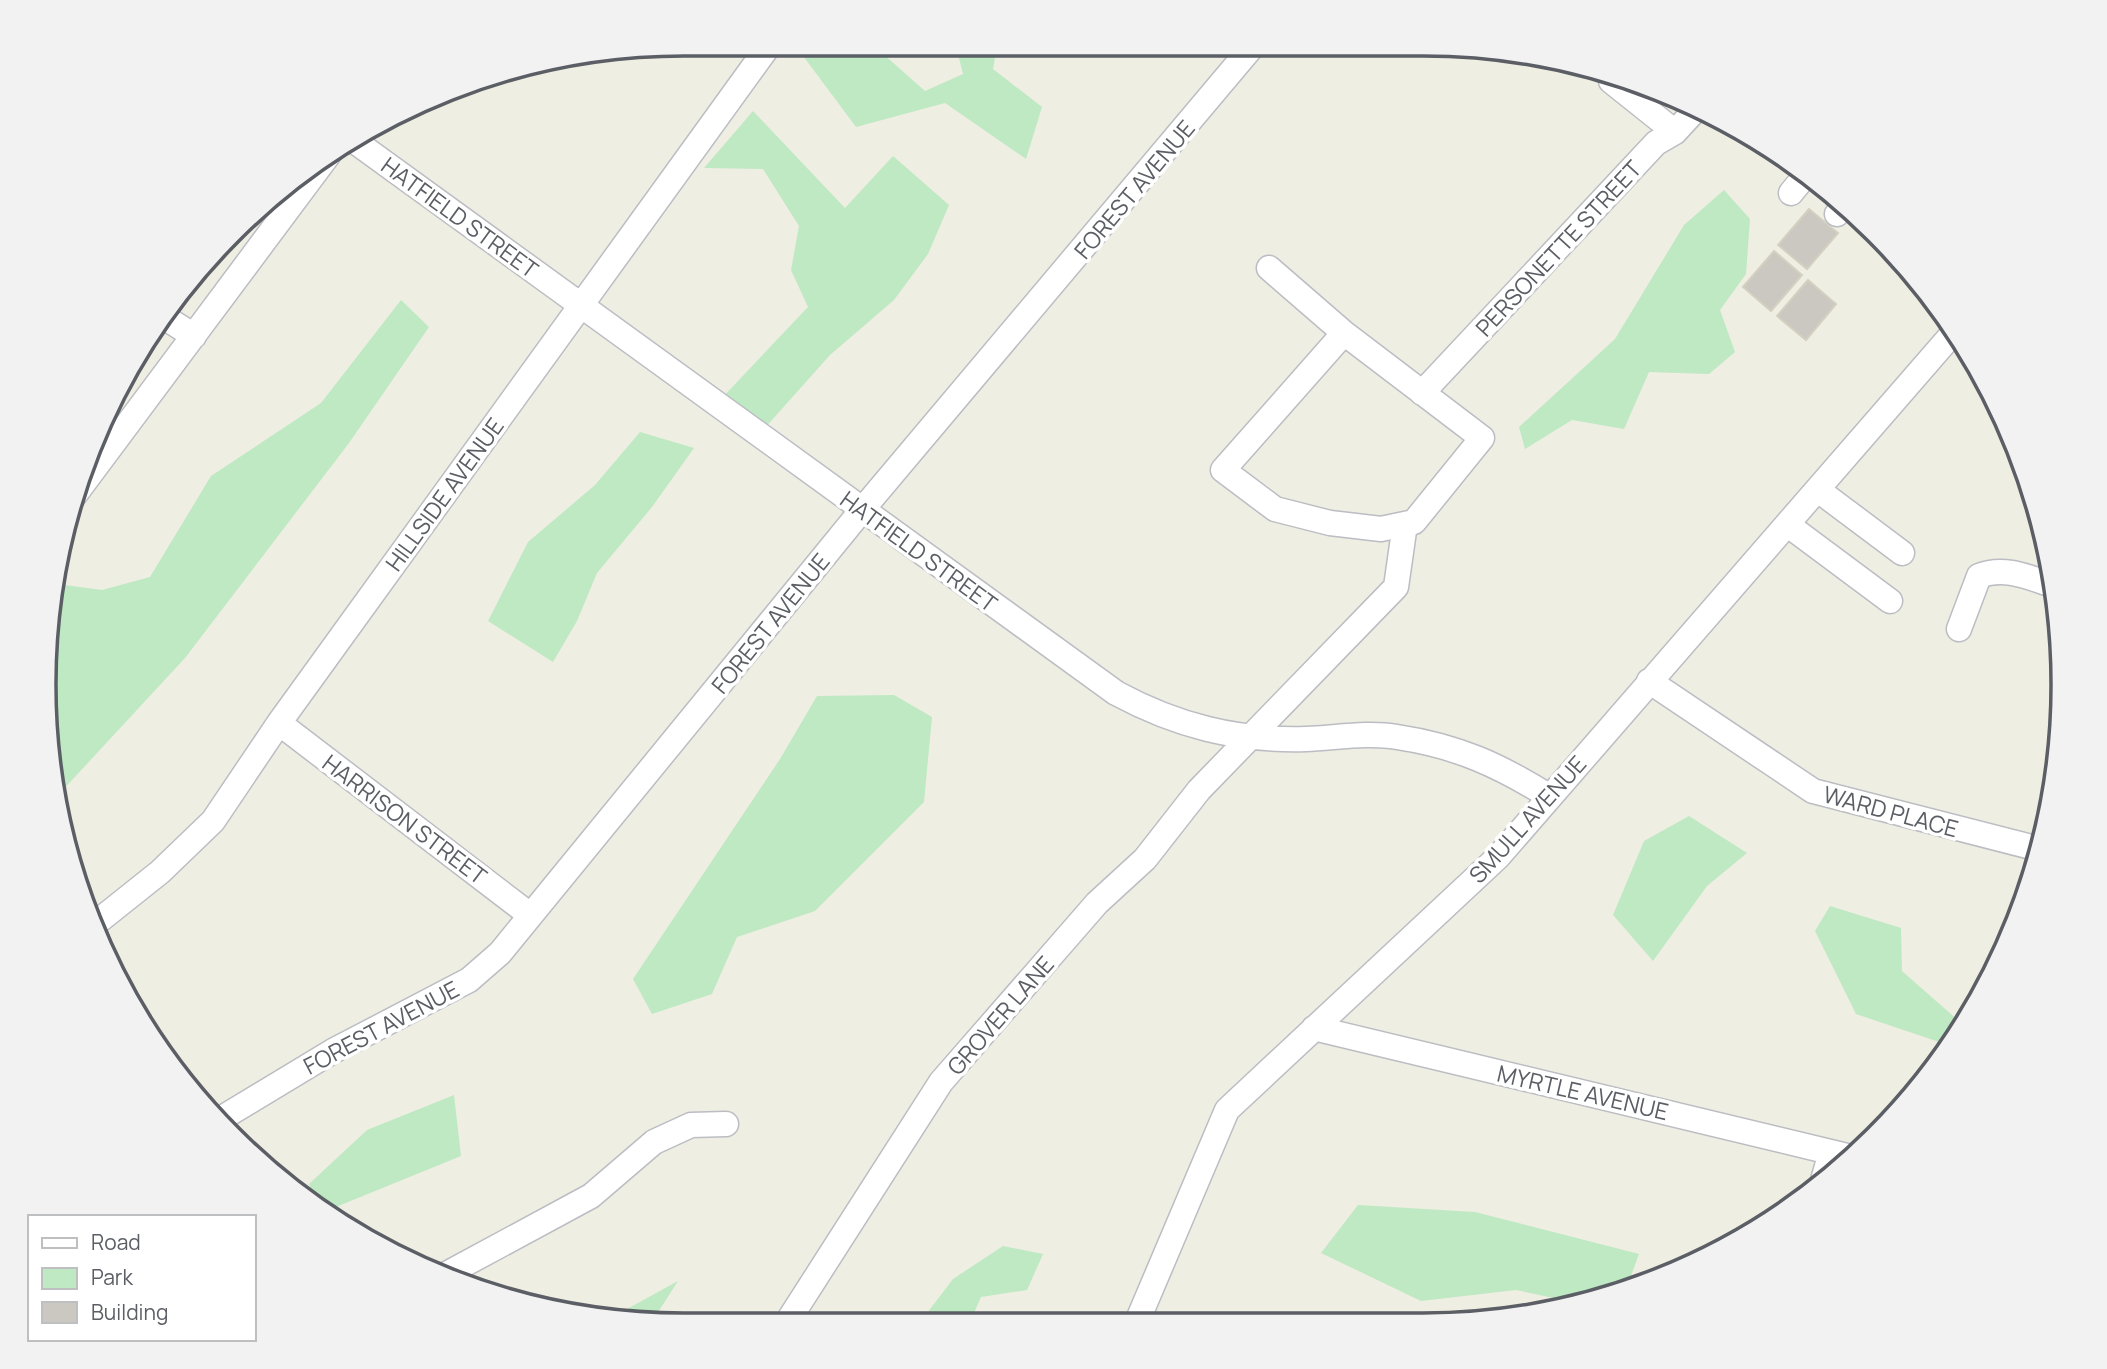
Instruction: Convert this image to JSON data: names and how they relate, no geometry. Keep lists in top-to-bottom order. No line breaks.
{"streets":{"street":["FOREST AVENUE","HATFIELD STREET","PERSONETTE STREET","HILLSIDE AVENUE","WARD PLACE","HARRISON STREET","SMULL AVENUE","GROVER LANE","MYRTLE AVENUE"]},"crossings":[["FOREST AVENUE","HATFIELD STREET"],["FOREST AVENUE","HARRISON STREET"],["HATFIELD STREET","HILLSIDE AVENUE"],["HATFIELD STREET","SMULL AVENUE"],["HATFIELD STREET","GROVER LANE"],["HILLSIDE AVENUE","HARRISON STREET"],["WARD PLACE","SMULL AVENUE"],["SMULL AVENUE","MYRTLE AVENUE"]],"legend":["Road","Park","Building"]}
